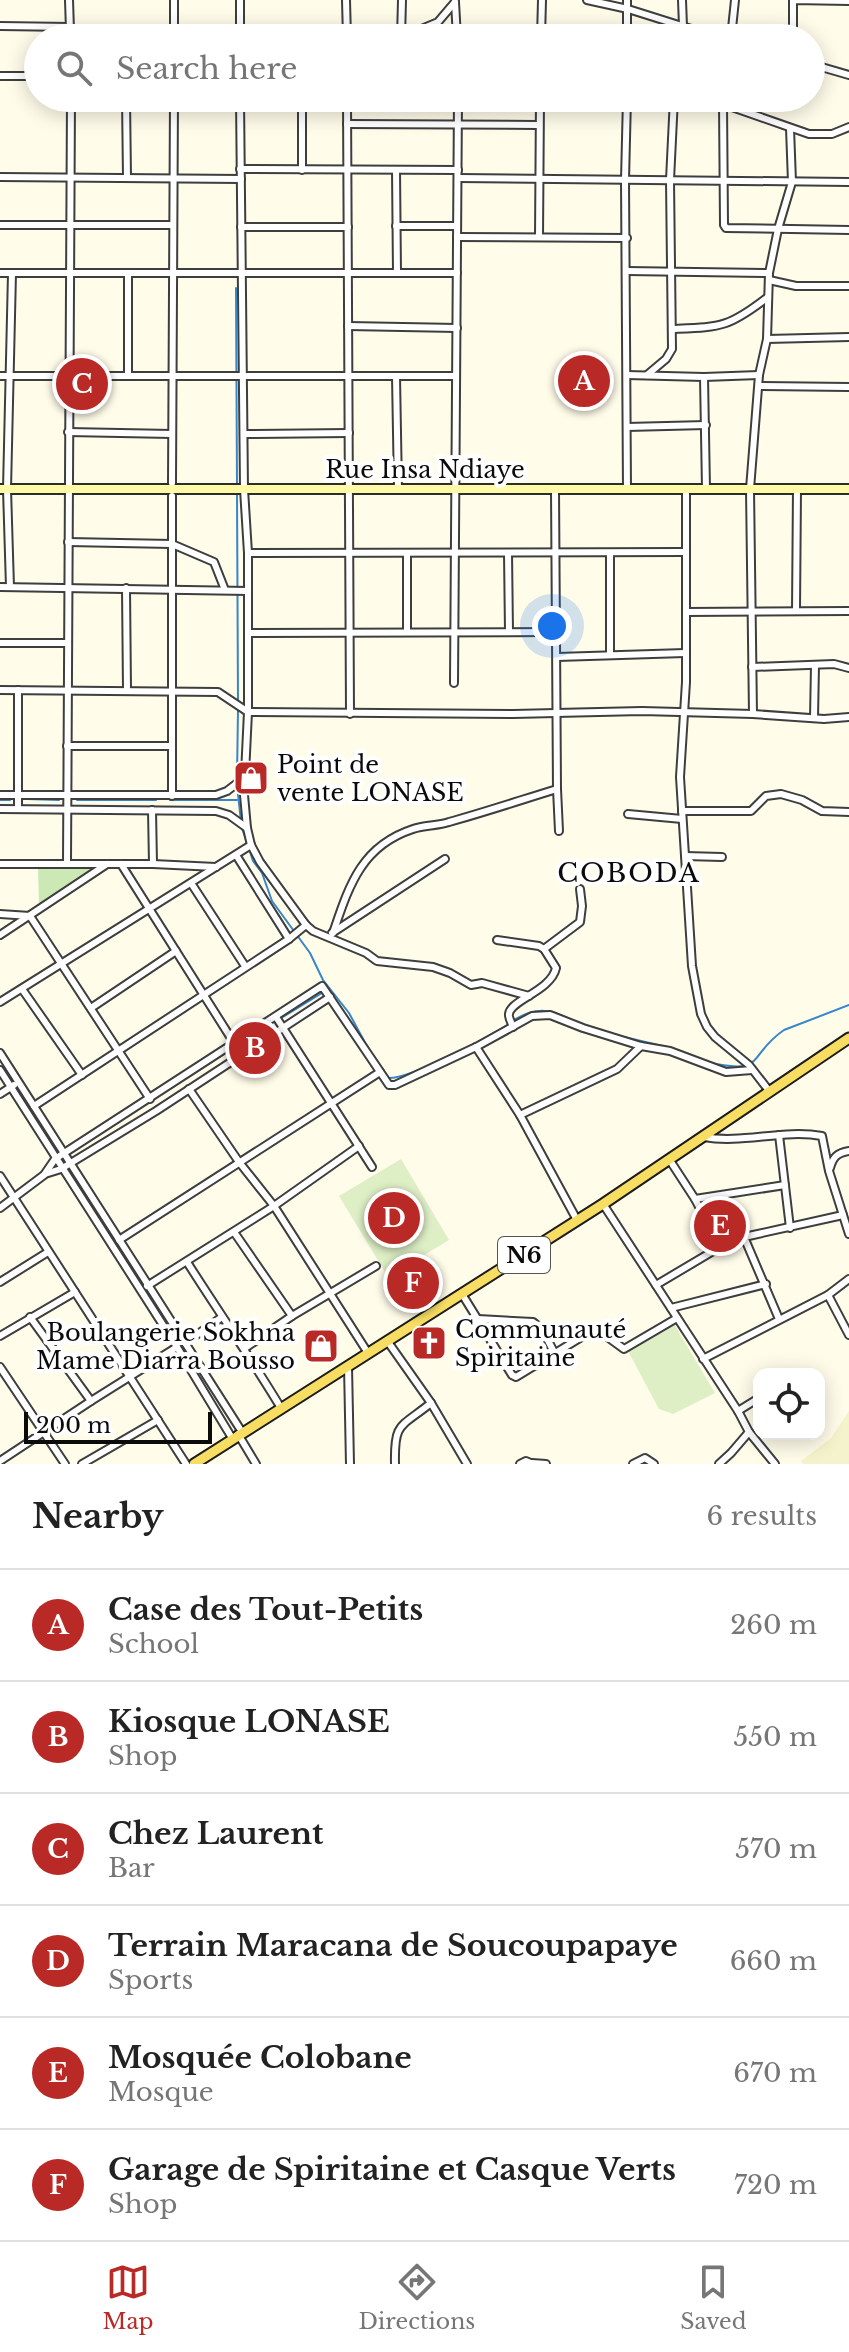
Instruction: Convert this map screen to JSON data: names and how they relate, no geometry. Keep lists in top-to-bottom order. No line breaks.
{"streets":{"main road":["Rue Insa Ndiaye","N6"]},"districts":["COBODA"],"places":{"shop":["Point de vente LONASE","Boulangerie Sokhna Mame Diarra Bousso"],"church":["Communauté Spiritaine"]},"scale_bar":"200 m","page":{"search":"Search here","pins":["A","C","B","D","E","F"],"scale":"200 m","heading":["Nearby","6 results"],"list":[{"mark":"A","name":"Case des Tout-Petits","note":"School","value":"260 m"},{"mark":"B","name":"Kiosque LONASE","note":"Shop","value":"550 m"},{"mark":"C","name":"Chez Laurent","note":"Bar","value":"570 m"},{"mark":"D","name":"Terrain Maracana de Soucoupapaye","note":"Sports","value":"660 m"},{"mark":"E","name":"Mosquée Colobane","note":"Mosque","value":"670 m"},{"mark":"F","name":"Garage de Spiritaine et Casque Verts","note":"Shop","value":"720 m"}],"nav":["Map","Directions","Saved"]}}
